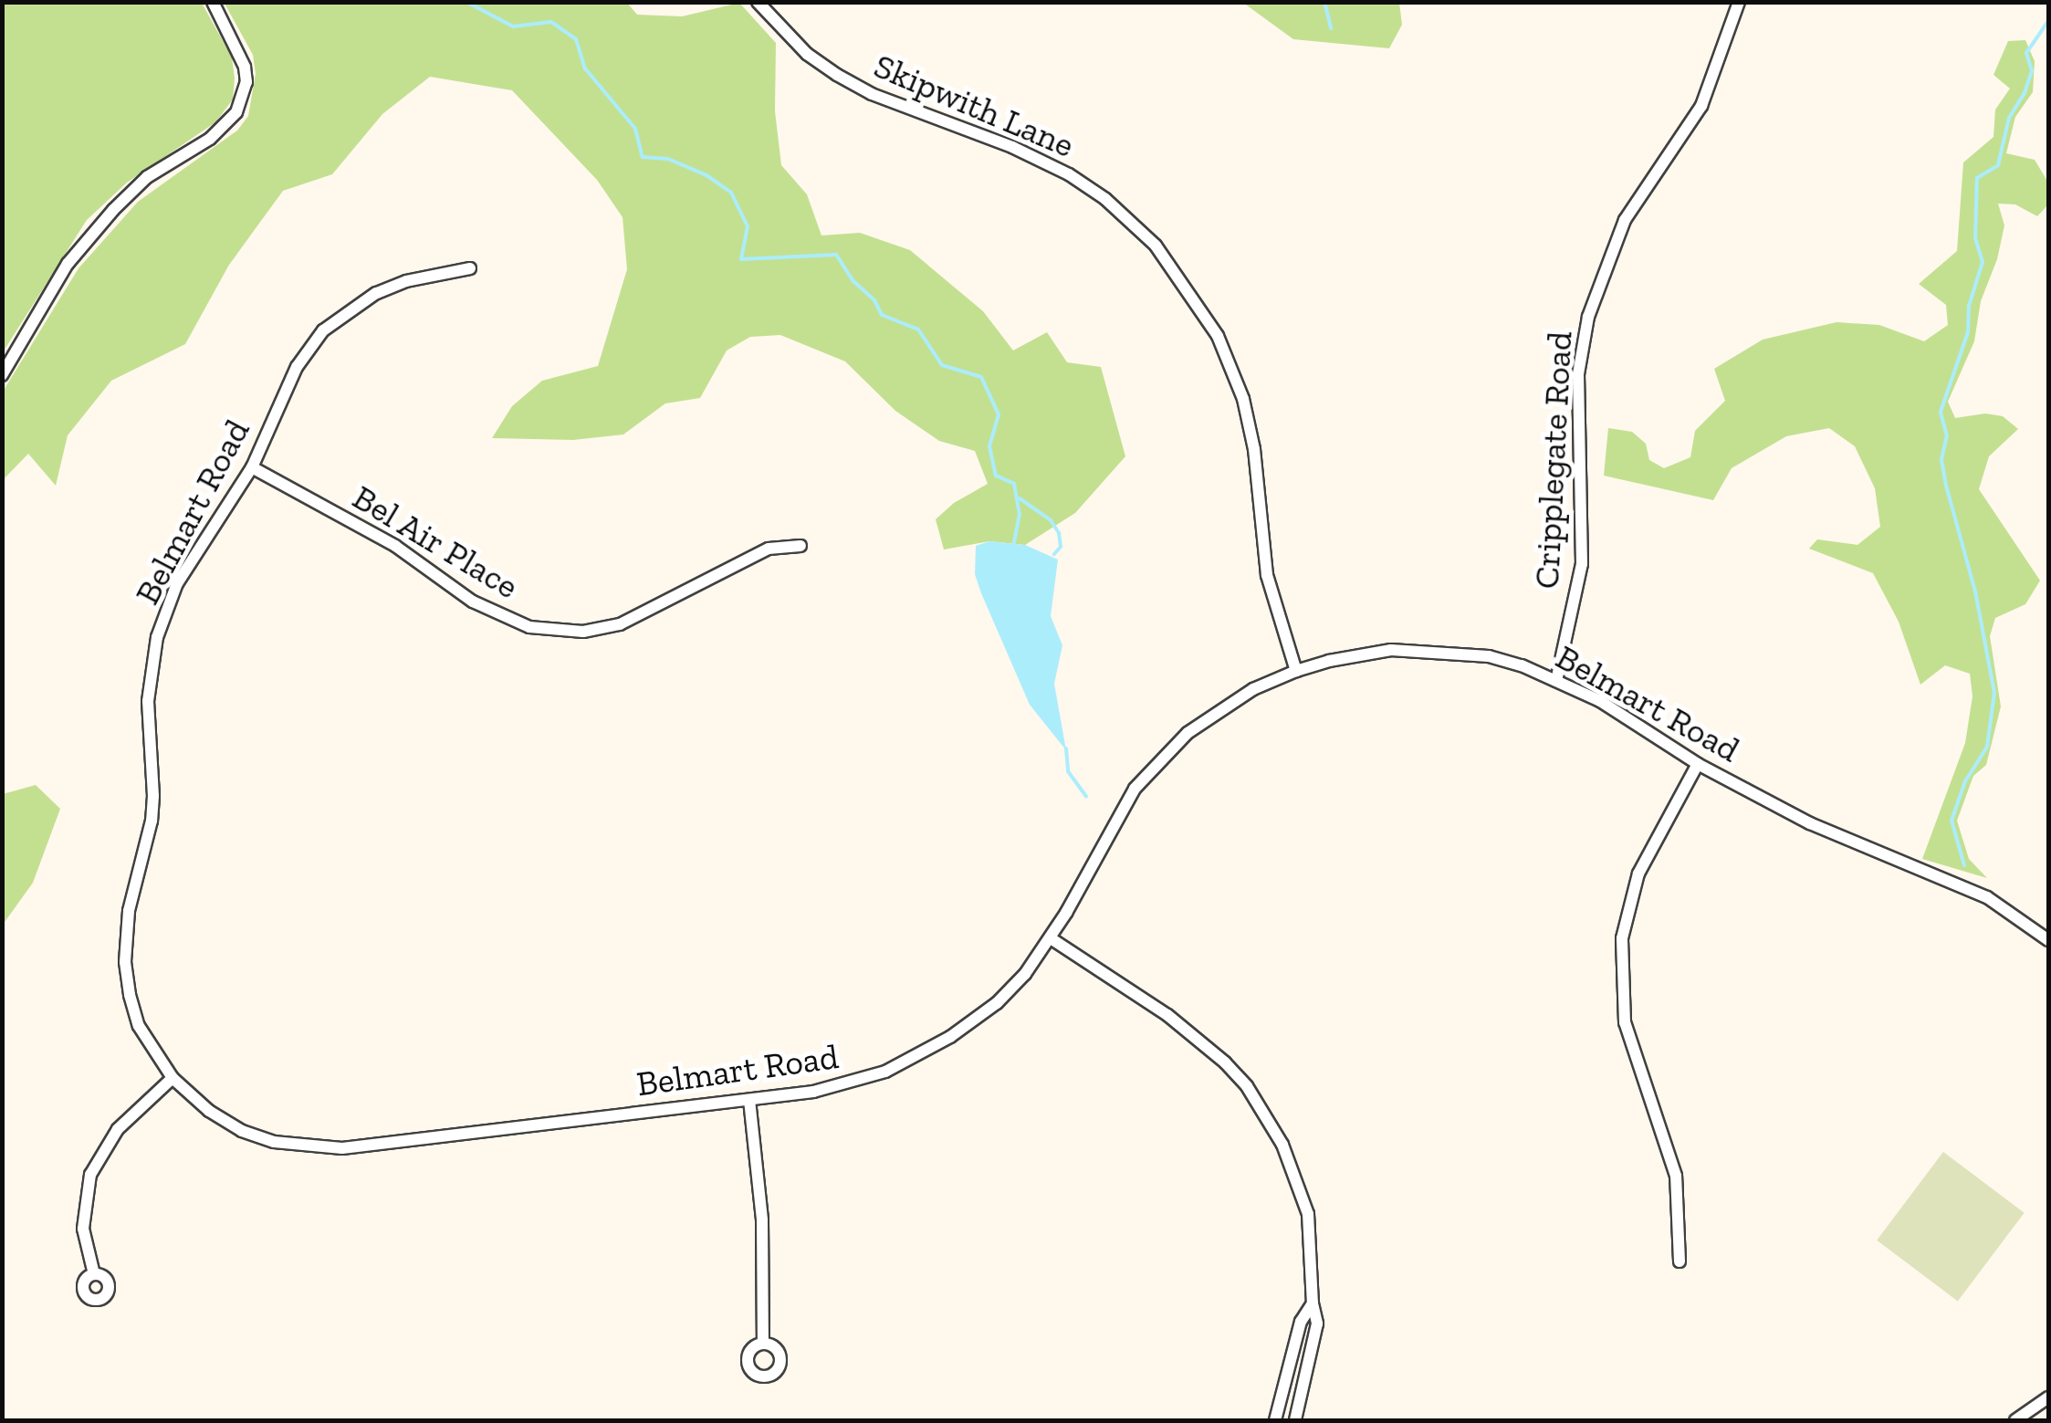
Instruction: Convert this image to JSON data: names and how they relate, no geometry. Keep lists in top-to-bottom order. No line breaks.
{"streets":{"street":["Skipwith Lane","Cripplegate Road","Belmart Road","Bel Air Place"]},"crossings":[["Skipwith Lane","Belmart Road"],["Cripplegate Road","Belmart Road"],["Belmart Road","Bel Air Place"]]}
